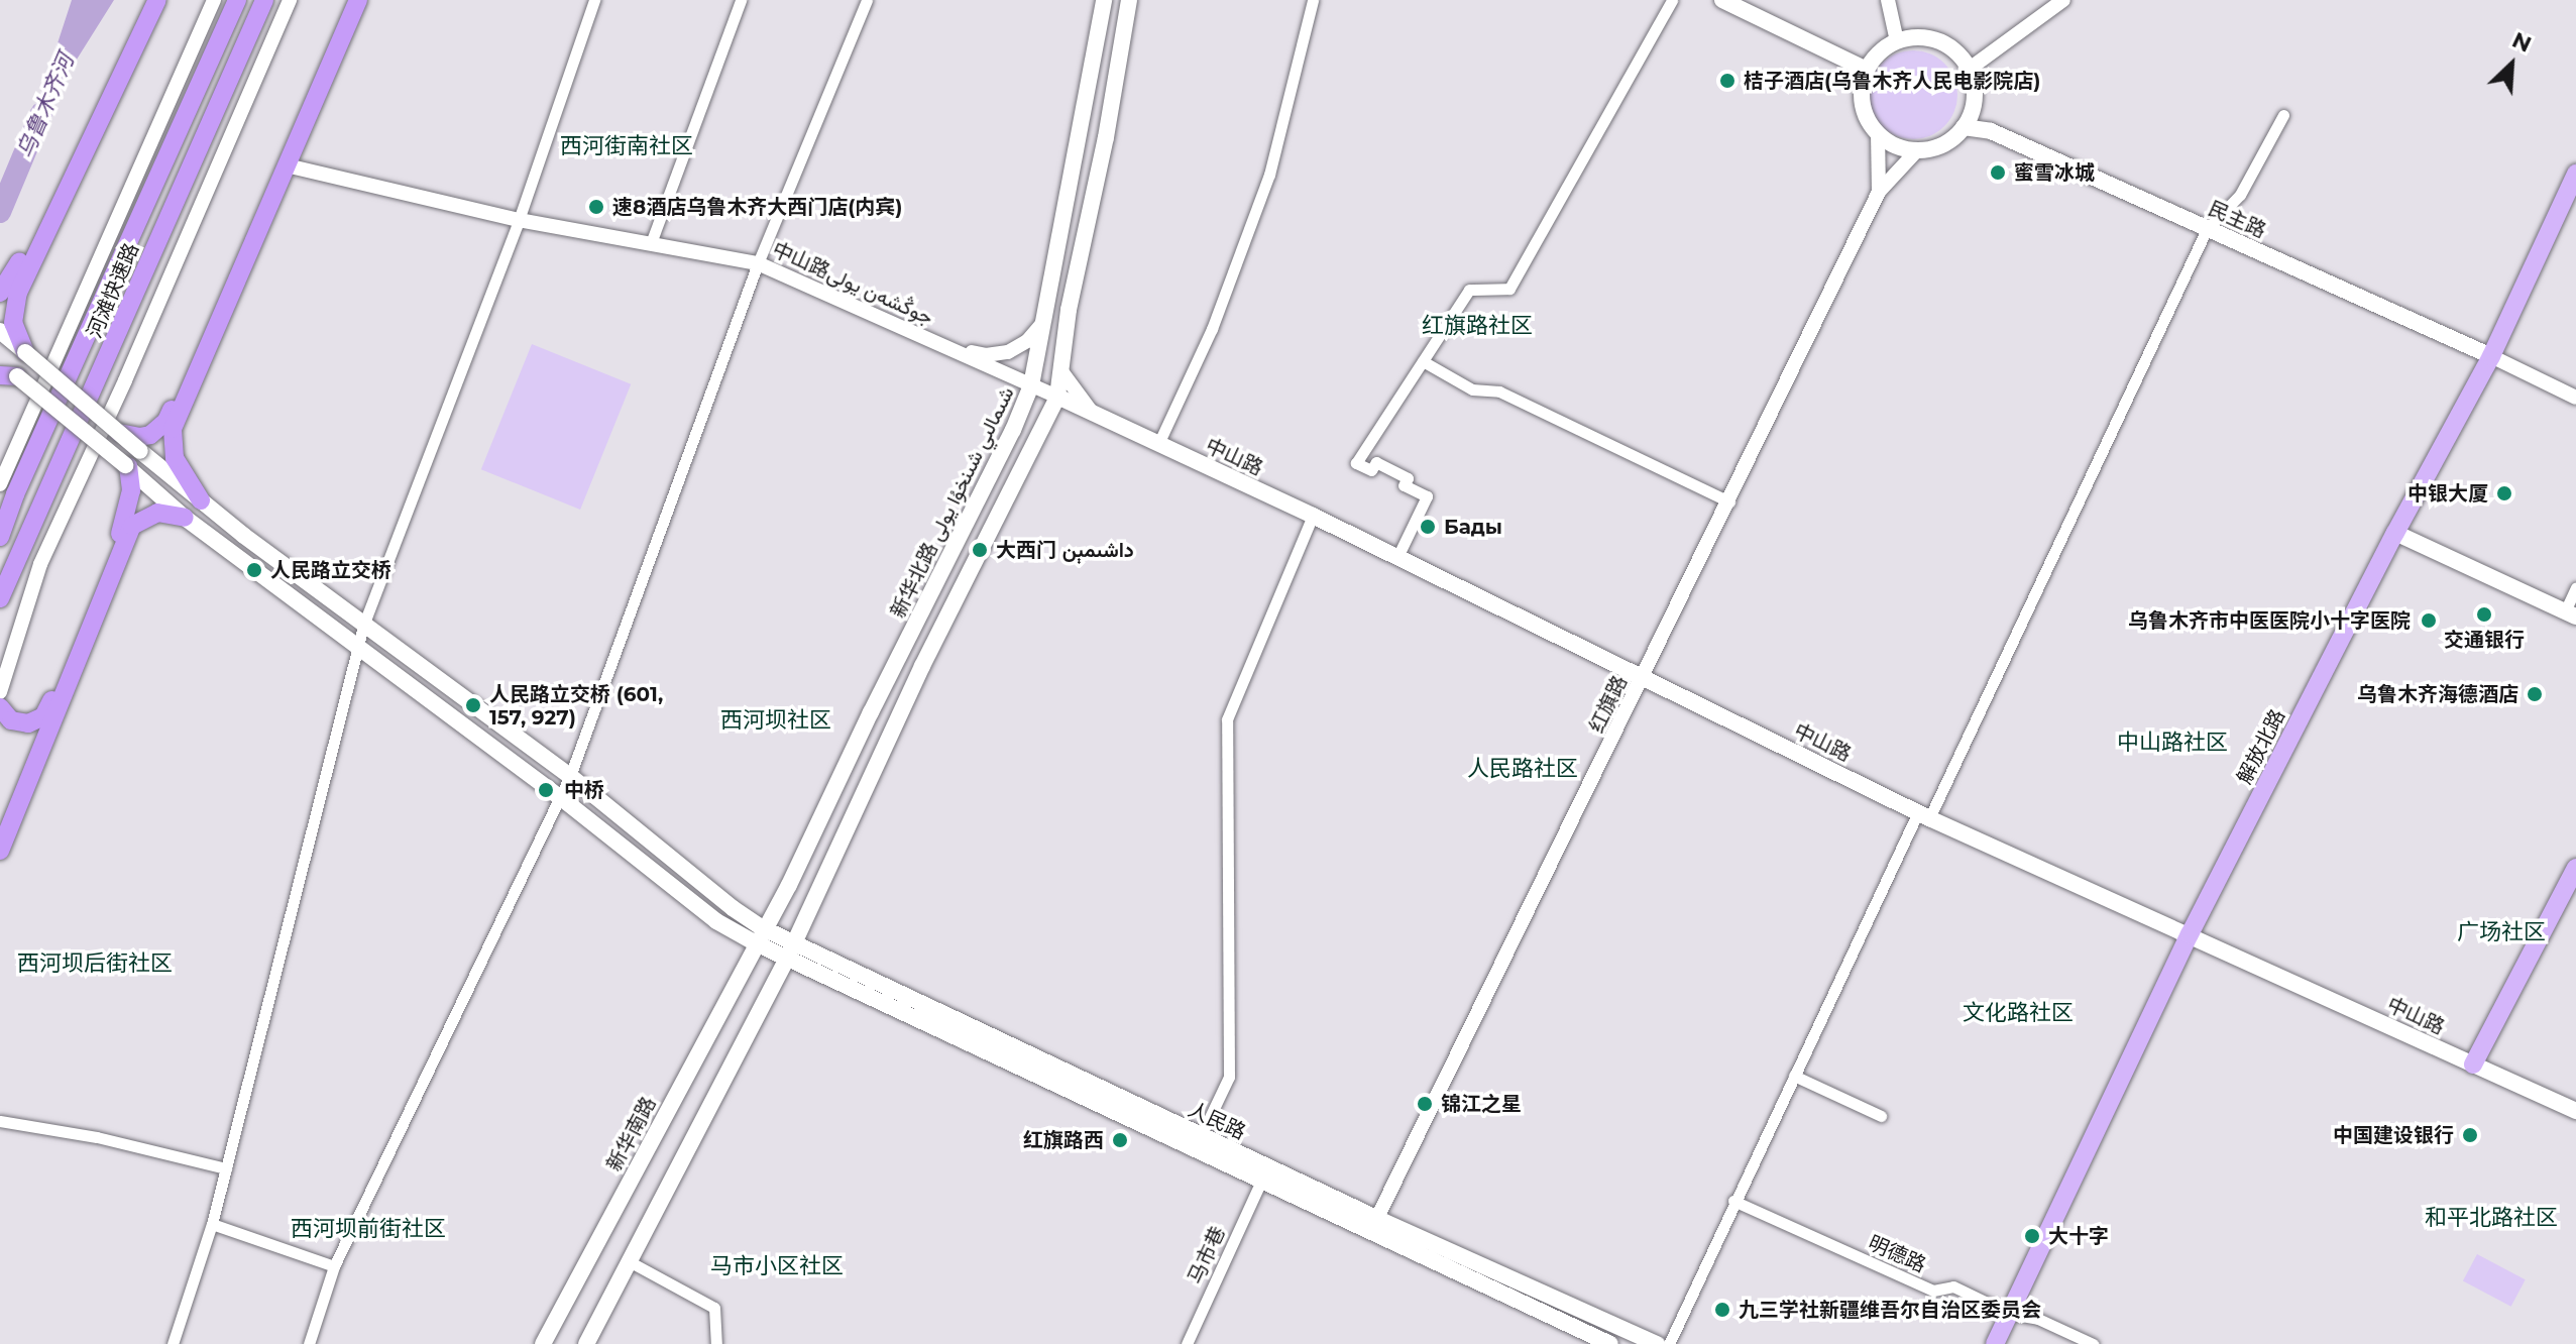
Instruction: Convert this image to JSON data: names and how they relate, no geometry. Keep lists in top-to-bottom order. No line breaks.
{"streets":{"highway":["河滩快速路"],"main road":["民主路","中山路","新华北路 شىمالىي شىنخۇا يولى","解放北路","人民路","新华南路"],"street":["中山路جوڭشەن يولى","红旗路","明德路","马市巷"]},"crossings":[["民主路","解放北路"],["中山路جوڭشەن يولى","中山路"],["中山路جوڭشەن يولى","新华北路 شىمالىي شىنخۇا يولى"],["中山路","红旗路"],["中山路","解放北路"],["新华北路 شىمالىي شىنخۇا يولى","人民路"],["新华北路 شىمالىي شىنخۇا يولى","新华南路"],["红旗路","人民路"],["解放北路","明德路"],["人民路","新华南路"],["人民路","马市巷"]],"districts":["西河街南社区","红旗路社区","西河坝社区","中山路社区","人民路社区","广场社区","西河坝后街社区","文化路社区","和平北路社区","西河坝前街社区","马市小区社区"],"water":["乌鲁木齐河"],"places":["桔子酒店(乌鲁木齐人民电影院店)","蜜雪冰城","速8酒店乌鲁木齐大西门店(内宾)","中银大厦","Бады","大西门 داشىمېن","人民路立交桥","交通银行","乌鲁木齐市中医医院小十字医院","乌鲁木齐海德酒店","人民路立交桥 (601, 157, 927)","中桥","锦江之星","中国建设银行","红旗路西","大十字","九三学社新疆维吾尔自治区委员会"],"north":"top right"}
